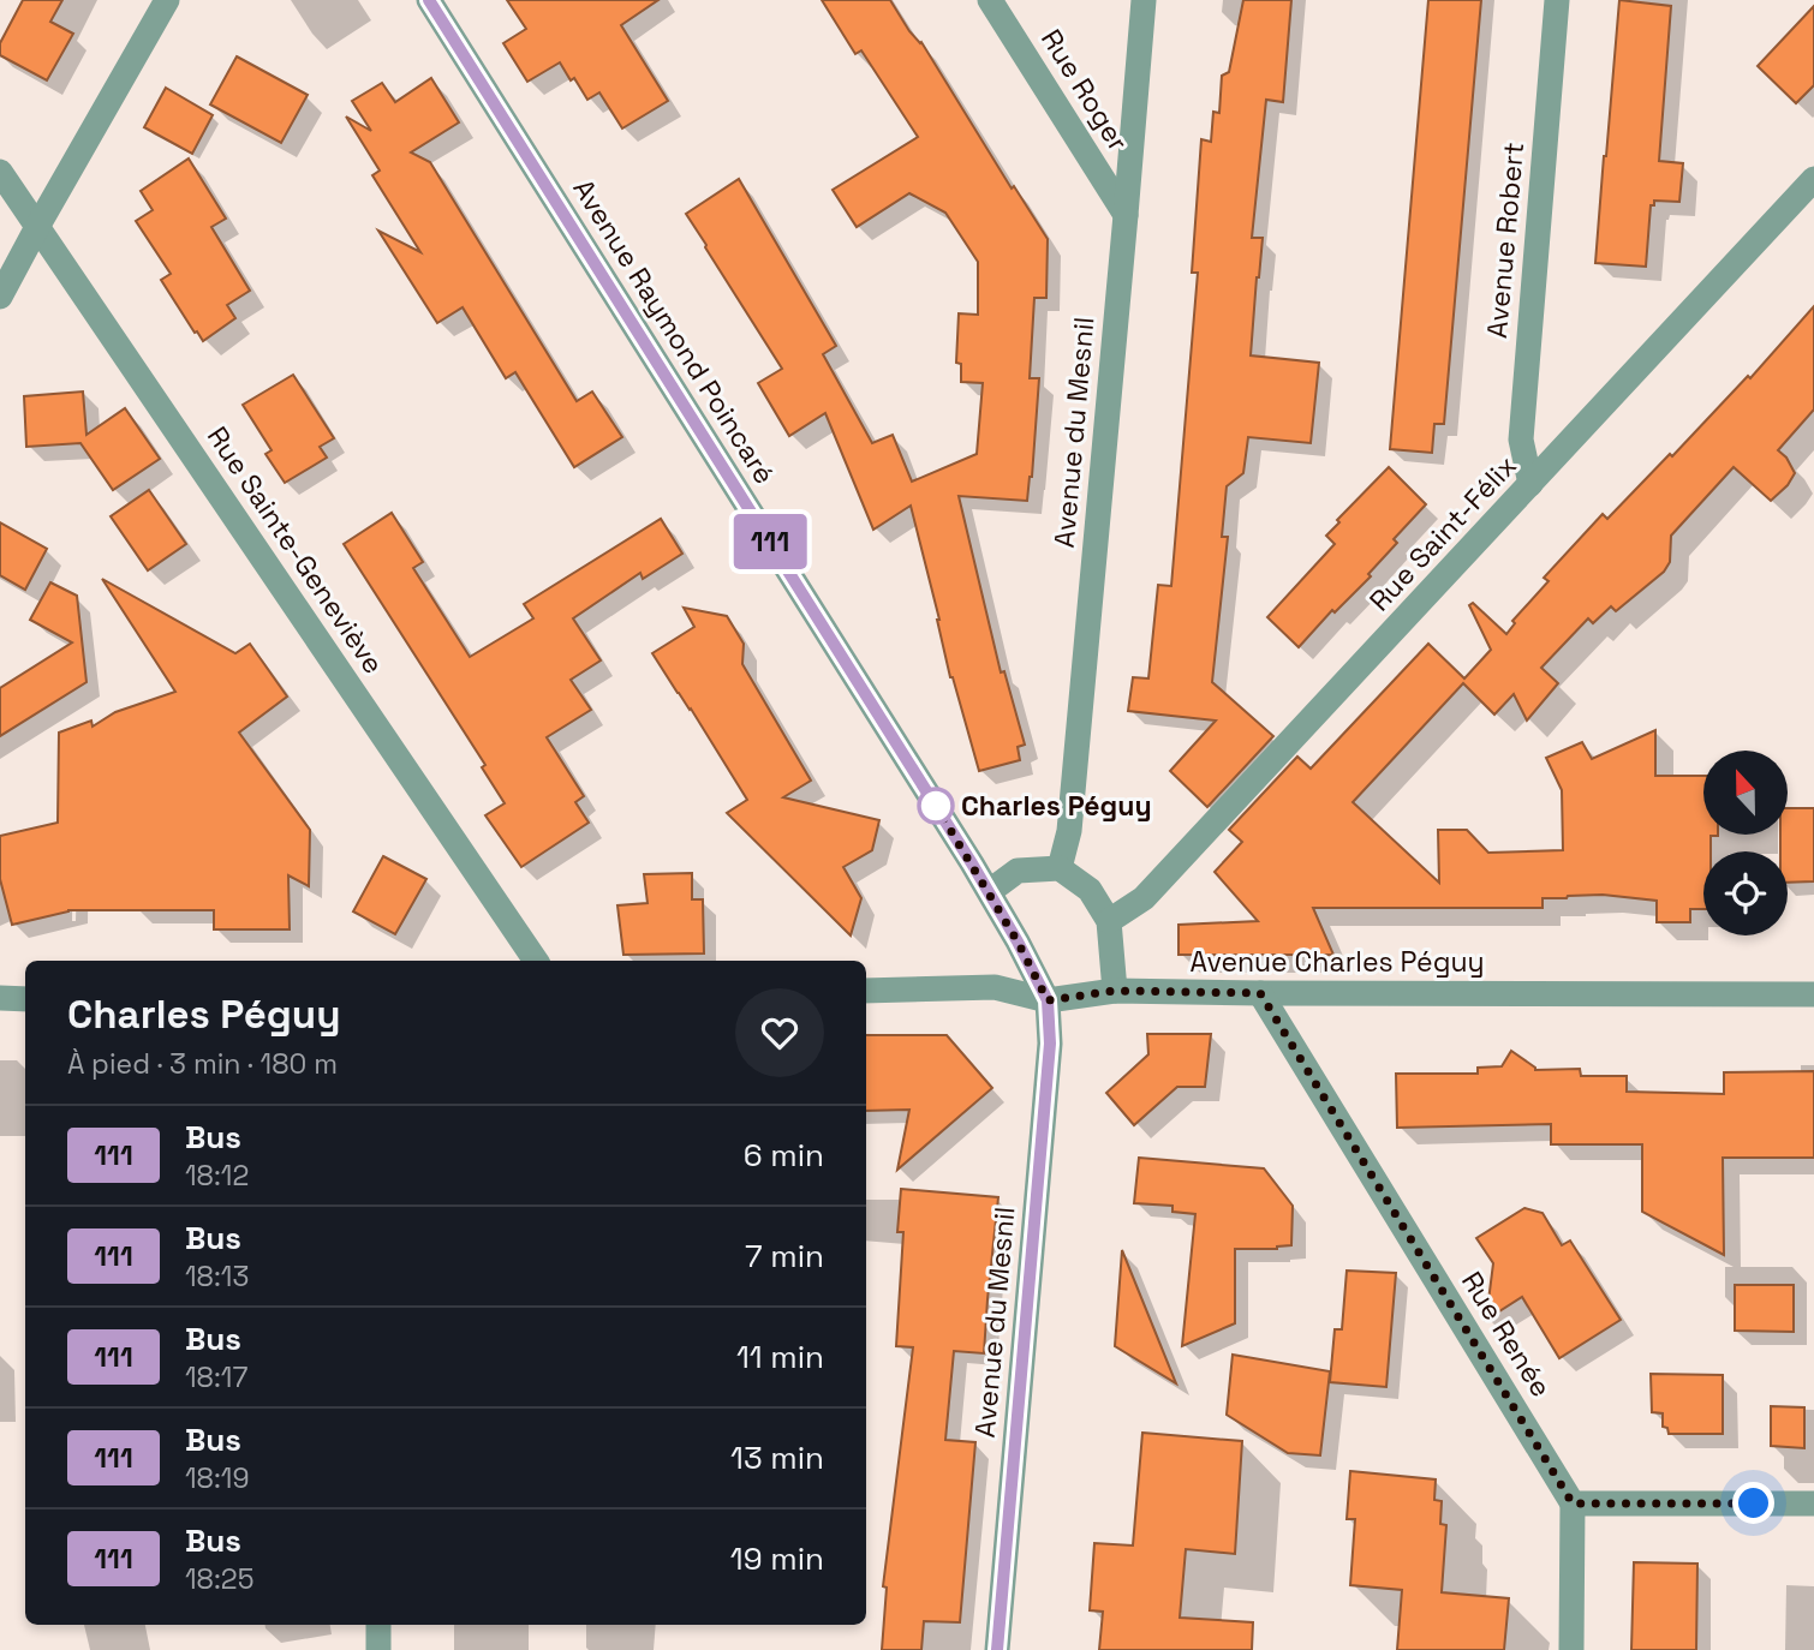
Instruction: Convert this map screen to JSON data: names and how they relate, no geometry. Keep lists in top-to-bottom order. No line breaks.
{"streets":{"street":["Rue Roger","Avenue Robert","Avenue Raymond Poincaré","Avenue du Mesnil","Rue Saint-Félix","Rue Sainte-Geneviève","Avenue Charles Péguy","Rue Renée"]},"crossings":[["Rue Roger","Avenue du Mesnil"],["Avenue Robert","Rue Saint-Félix"],["Avenue Raymond Poincaré","Avenue du Mesnil"],["Avenue Raymond Poincaré","Avenue Charles Péguy"],["Avenue du Mesnil","Avenue Charles Péguy"],["Avenue Charles Péguy","Rue Renée"]],"places":["Charles Péguy"],"lines":["bus line 111"],"north":"top","page":{"on_map":"111","heading":["Charles Péguy","À pied · 3 min · 180 m"],"list":[{"mark":"111","name":"Bus","note":"18:12","value":"6 min"},{"mark":"111","name":"Bus","note":"18:13","value":"7 min"},{"mark":"111","name":"Bus","note":"18:17","value":"11 min"},{"mark":"111","name":"Bus","note":"18:19","value":"13 min"},{"mark":"111","name":"Bus","note":"18:25","value":"19 min"}]}}
